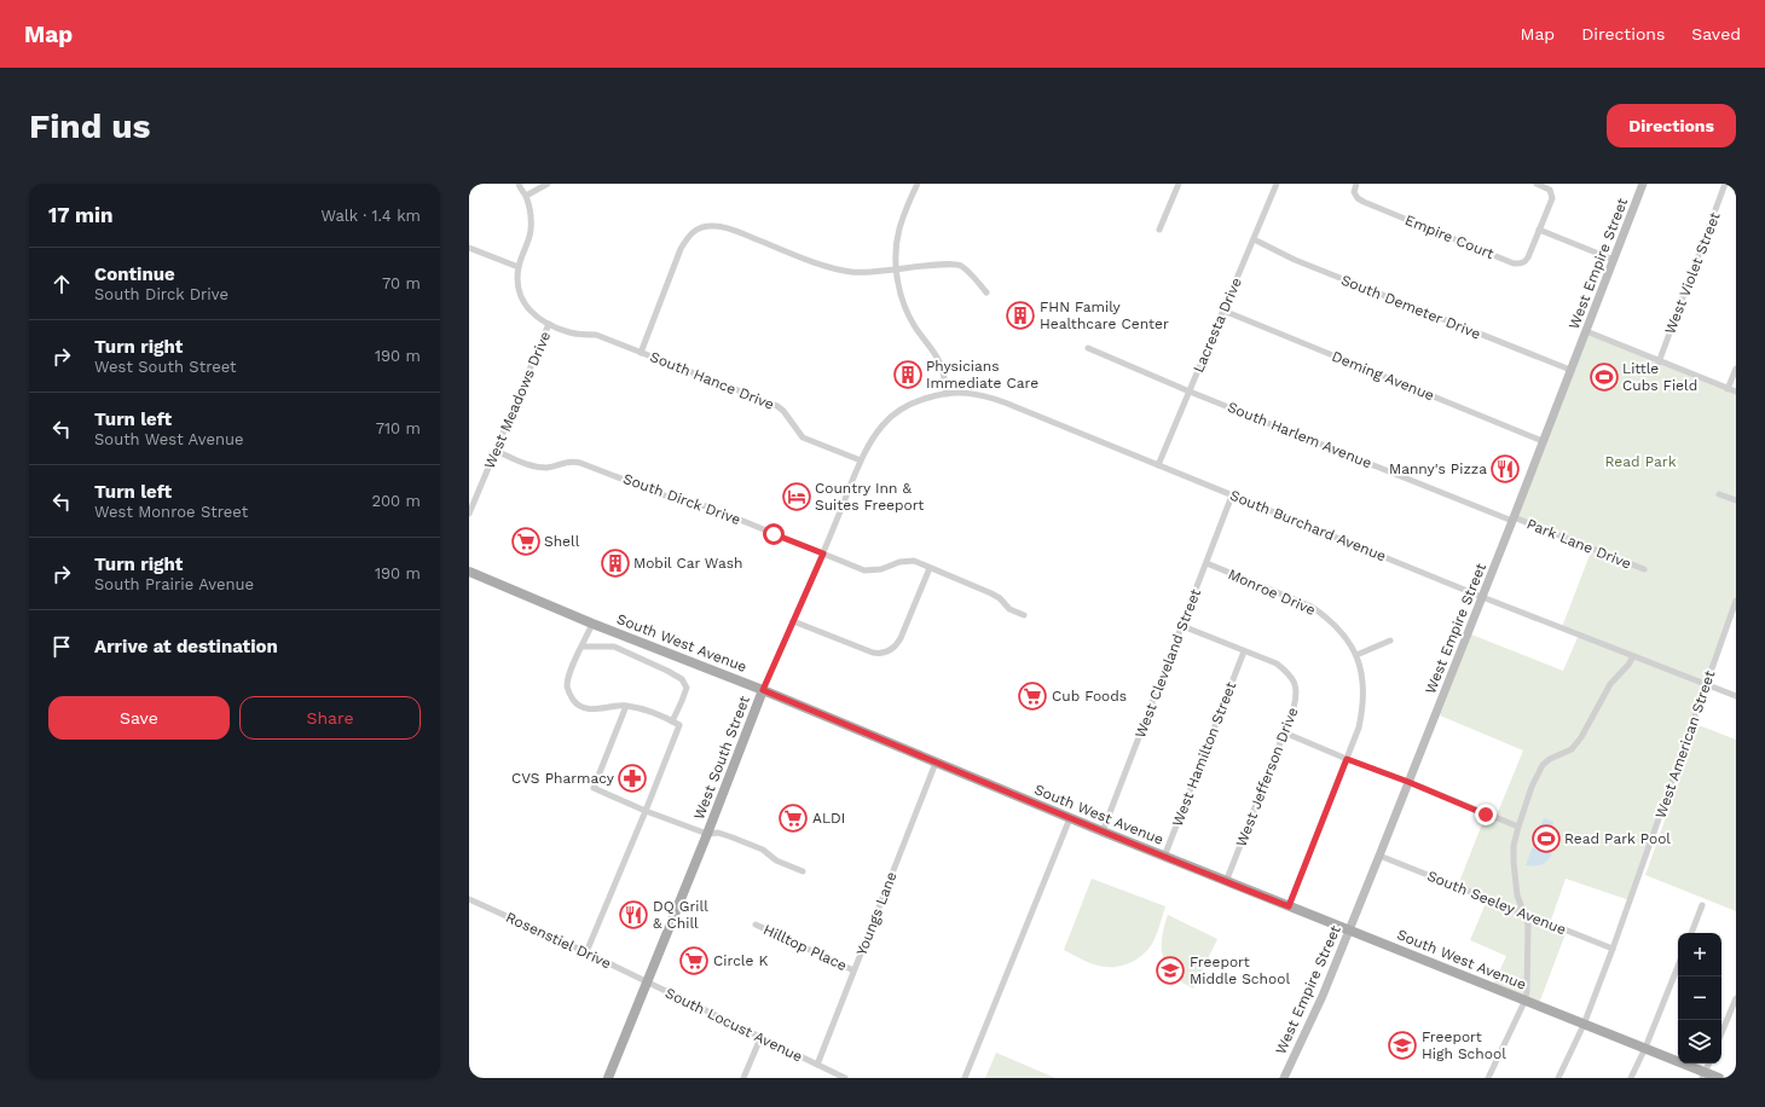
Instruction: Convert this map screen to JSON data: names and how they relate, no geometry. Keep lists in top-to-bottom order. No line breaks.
{"streets":{"main road":["West Empire Street","South West Avenue","West South Street"],"street":["Empire Court","West Violet Street","South Demeter Drive","Lacresta Drive","Deming Avenue","South Hance Drive","West Meadows Drive","South Harlem Avenue","South Dirck Drive","South Burchard Avenue","Park Lane Drive","Monroe Drive","West Cleveland Street","West American Street","West Hamilton Street","West Jefferson Drive","South Seeley Avenue","Youngs Lane","Rosenstiel Drive","Hilltop Place","South Locust Avenue"]},"crossings":[["West Empire Street","South Demeter Drive"],["West Empire Street","Deming Avenue"],["West Empire Street","South Harlem Avenue"],["West Empire Street","South Burchard Avenue"],["West Empire Street","Park Lane Drive"],["West Empire Street","South West Avenue"],["West Empire Street","South Seeley Avenue"],["South Demeter Drive","Lacresta Drive"],["Lacresta Drive","Deming Avenue"],["Lacresta Drive","South Harlem Avenue"],["Lacresta Drive","South Burchard Avenue"],["South Hance Drive","West Meadows Drive"],["South Hance Drive","West South Street"],["West Meadows Drive","South Dirck Drive"],["South Harlem Avenue","Park Lane Drive"],["South Dirck Drive","West South Street"],["South Burchard Avenue","West Cleveland Street"],["South Burchard Avenue","West American Street"],["South Burchard Avenue","West South Street"],["Monroe Drive","South West Avenue"],["Monroe Drive","West Cleveland Street"],["South West Avenue","West Cleveland Street"],["South West Avenue","West American Street"],["South West Avenue","West Hamilton Street"],["South West Avenue","West South Street"],["South West Avenue","West Jefferson Drive"],["South West Avenue","Youngs Lane"],["West Cleveland Street","West Jefferson Drive"],["West American Street","South Seeley Avenue"],["West Hamilton Street","West Jefferson Drive"],["West South Street","Rosenstiel Drive"],["West South Street","South Locust Avenue"],["Youngs Lane","Hilltop Place"],["Youngs Lane","South Locust Avenue"],["Rosenstiel Drive","South Locust Avenue"]],"parks":["Read Park"],"places":{"building":["FHN Family Healthcare Center","Physicians Immediate Care","Mobil Car Wash"],"sports":["Little Cubs Field","Read Park Pool"],"restaurant":["Manny's Pizza","DQ Grill & Chill"],"hotel":["Country Inn & Suites Freeport"],"supermarket":["Shell","Cub Foods","ALDI","Circle K"],"pharmacy":["CVS Pharmacy"],"school or university":["Freeport Middle School","Freeport High School"]},"page":{"header":"Map","nav":["Map","Directions","Saved"],"buttons":["Directions",["Save","Share"]],"title":"Find us","heading":["17 min","Walk · 1.4 km"],"list":[["Continue","South Dirck Drive","70 m"],["Turn right","West South Street","190 m"],["Turn left","South West Avenue","710 m"],["Turn left","West Monroe Street","200 m"],["Turn right","South Prairie Avenue","190 m"],"Arrive at destination"],"map_buttons":["+","−"]}}
